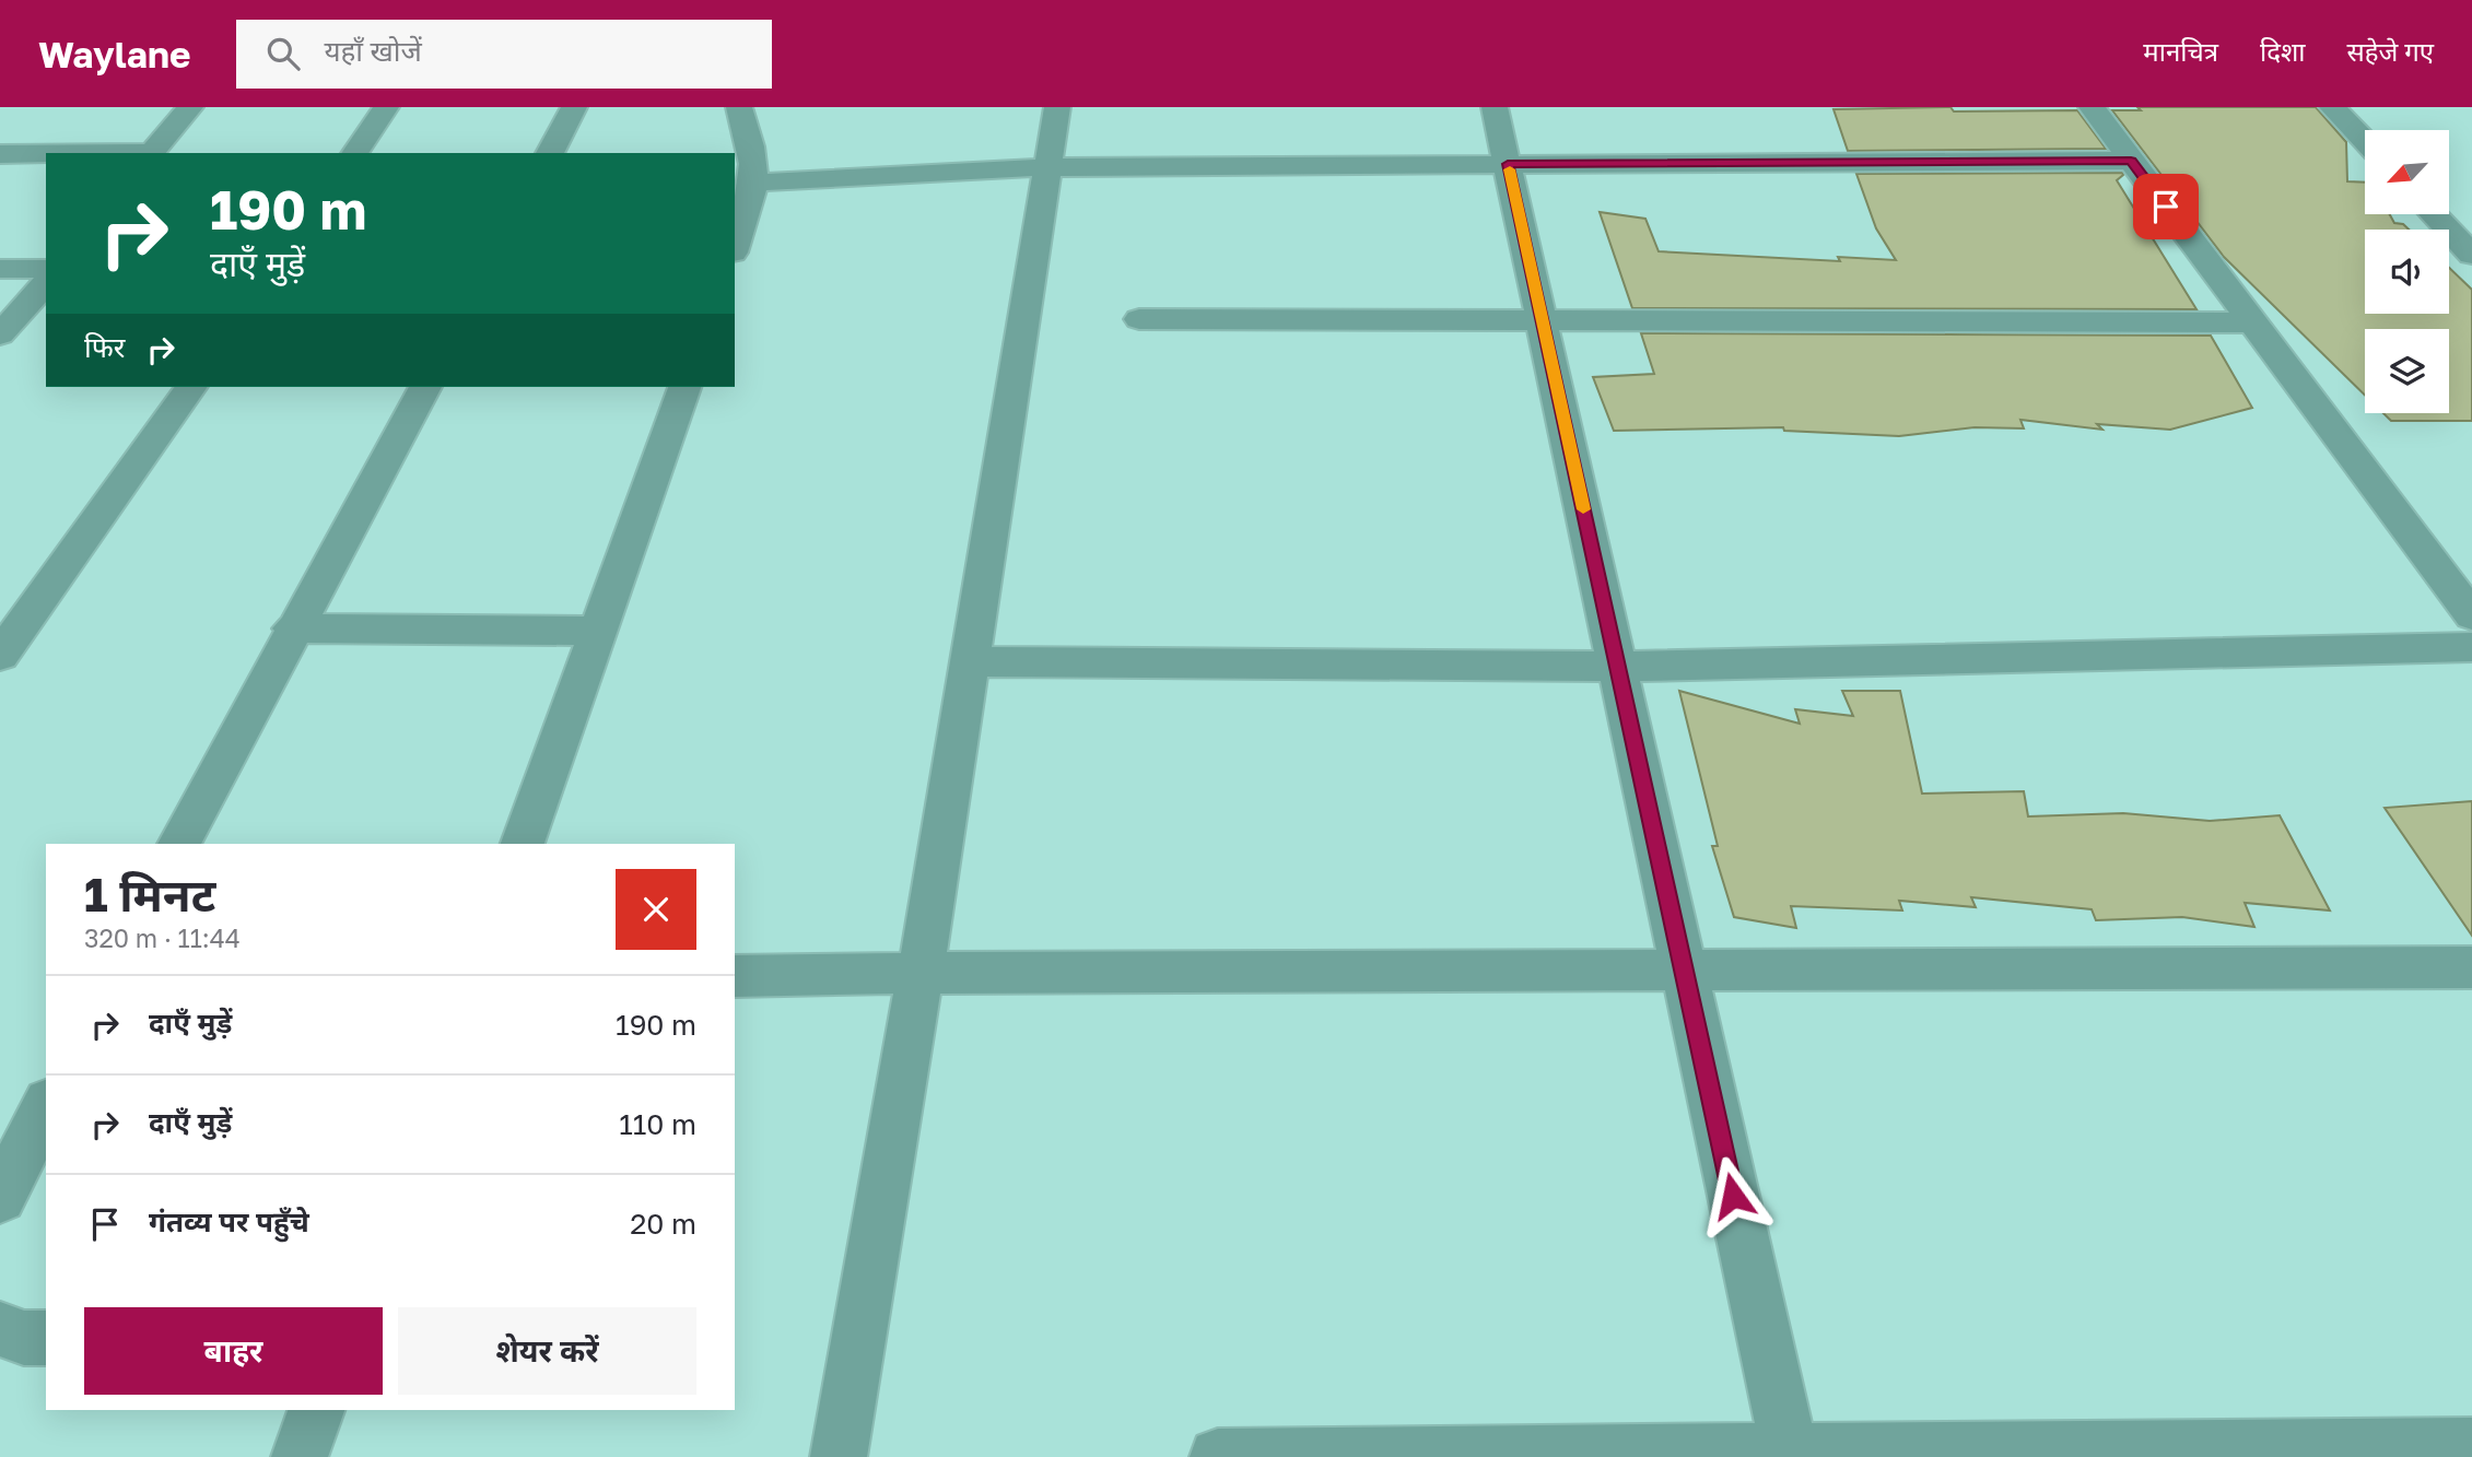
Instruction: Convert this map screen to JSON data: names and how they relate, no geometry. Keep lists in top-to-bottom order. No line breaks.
{"north":"bottom left","page":{"header":"Waylane","search":"यहाँ खोजें","nav":["मानचित्र","दिशा","सहेजे गए"],"turn":["190 m","दाएँ मुड़ें"],"then":"फिर","heading":["1 मिनट","320 m · 11:44"],"list":[{"name":"दाएँ मुड़ें","value":"190 m"},{"name":"दाएँ मुड़ें","value":"110 m"},{"name":"गंतव्य पर पहुँचे","value":"20 m"}],"buttons":["बाहर","शेयर करें"]}}
